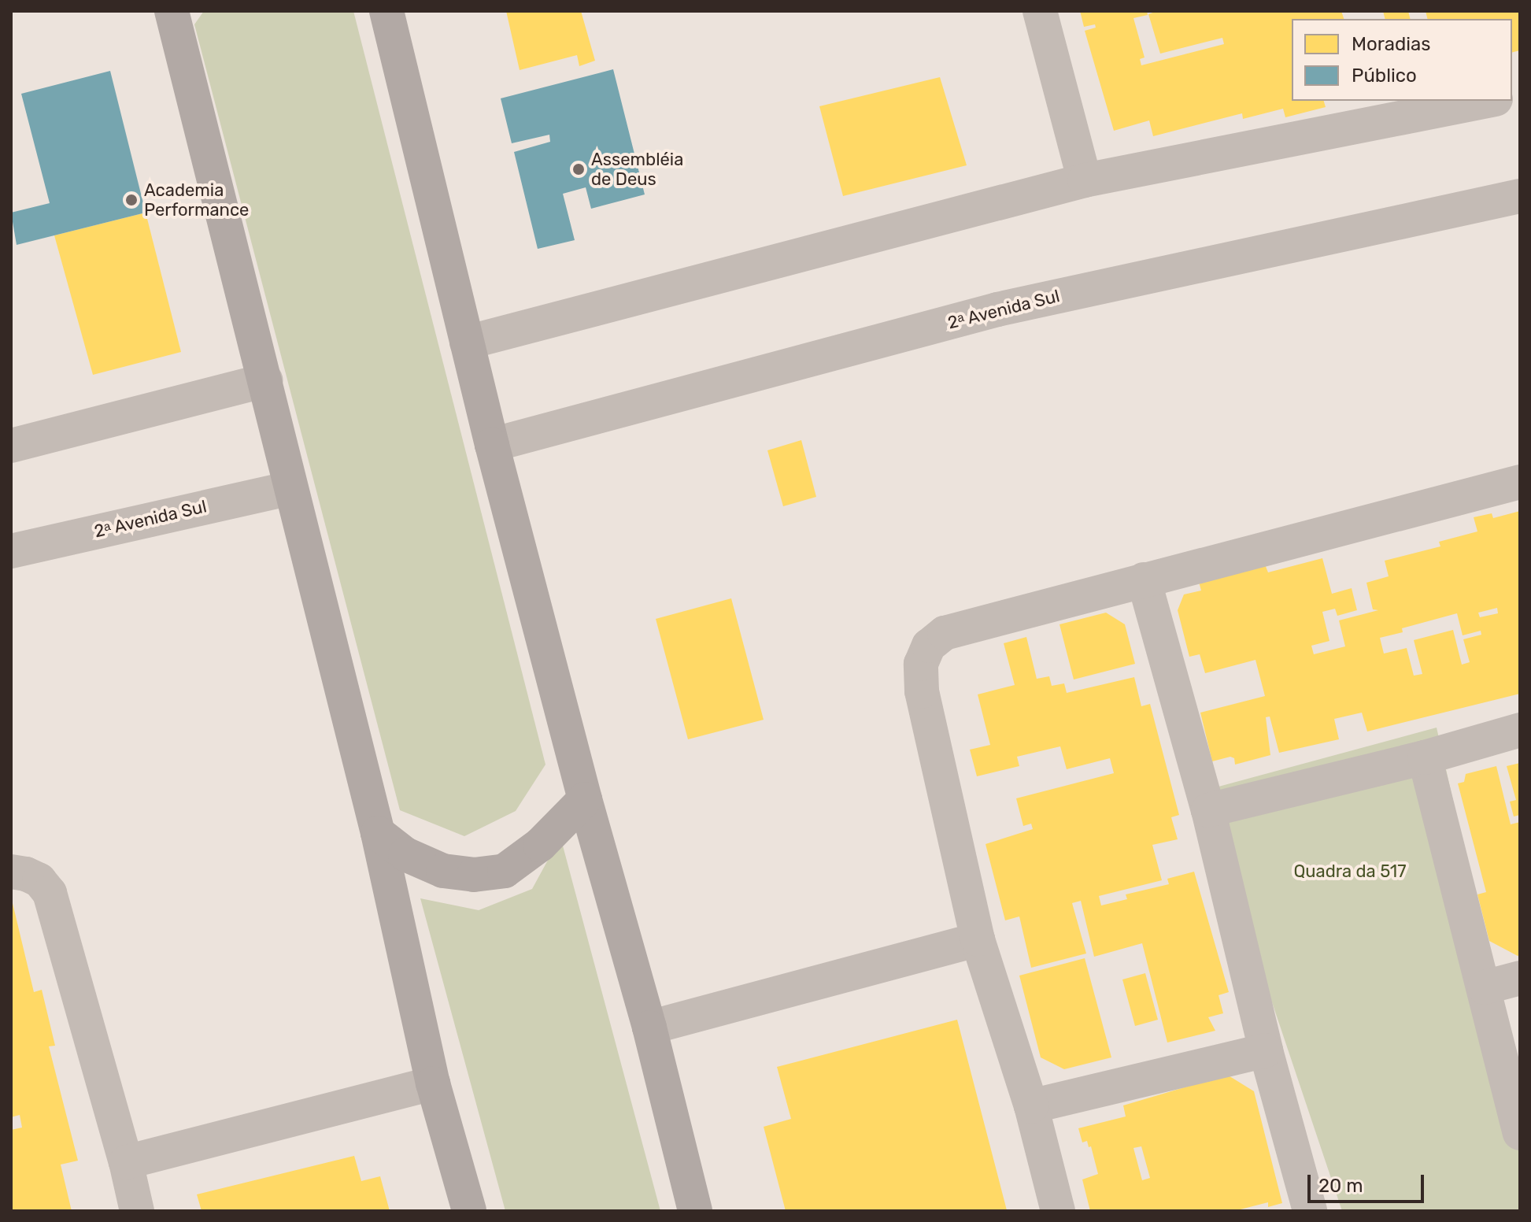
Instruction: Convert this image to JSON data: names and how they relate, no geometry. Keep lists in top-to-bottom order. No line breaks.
{"streets":{"street":["2ᵃ Avenida Sul"]},"parks":["Quadra da 517"],"places":["Assembléia de Deus","Academia Performance"],"legend":["Moradias","Público"],"scale_bar":"20 m"}
